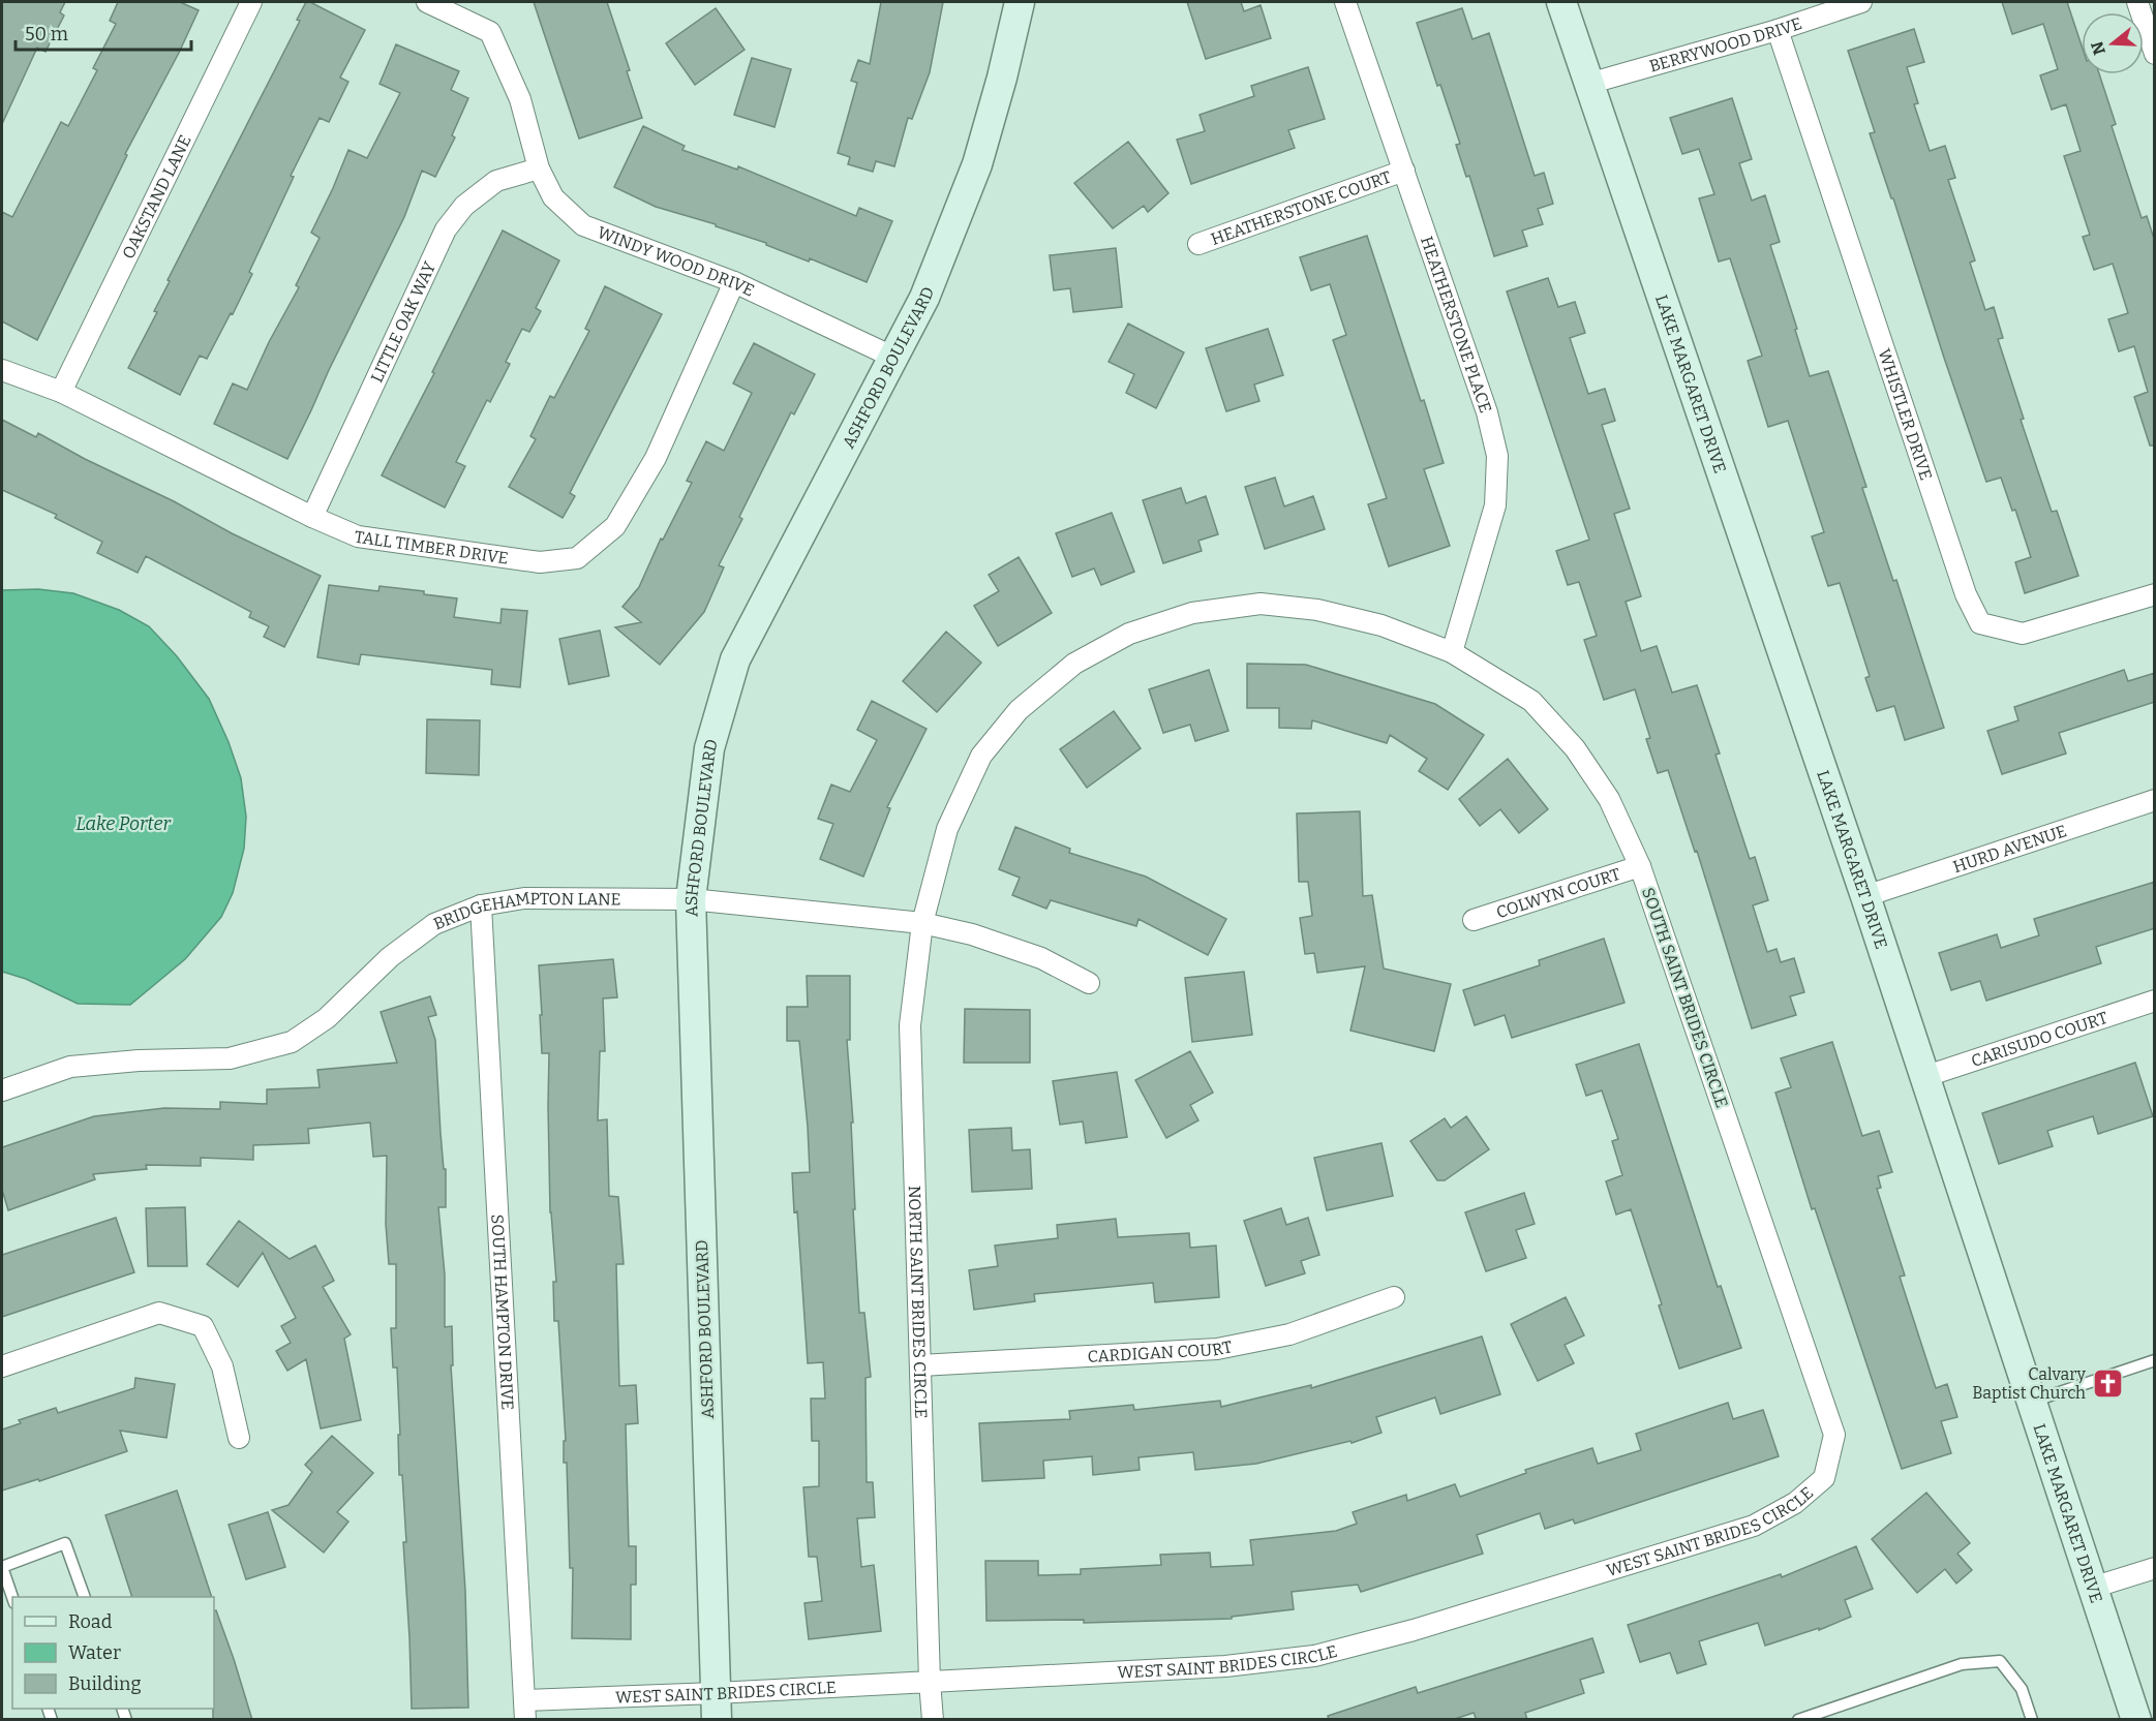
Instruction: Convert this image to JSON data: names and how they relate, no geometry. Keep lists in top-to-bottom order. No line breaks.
{"streets":{"street":["BERRYWOOD DRIVE","OAKSTAND LANE","HEATHERSTONE COURT","WINDY WOOD DRIVE","LITTLE OAK WAY","HEATHERSTONE PLACE","ASHFORD BOULEVARD","LAKE MARGARET DRIVE","WHISTLER DRIVE","TALL TIMBER DRIVE","HURD AVENUE","COLWYN COURT","BRIDGEHAMPTON LANE","SOUTH SAINT BRIDES CIRCLE","CARISUDO COURT","NORTH SAINT BRIDES CIRCLE","SOUTH HAMPTON DRIVE","CARDIGAN COURT","WEST SAINT BRIDES CIRCLE"]},"crossings":[["BERRYWOOD DRIVE","LAKE MARGARET DRIVE"],["BERRYWOOD DRIVE","WHISTLER DRIVE"],["OAKSTAND LANE","TALL TIMBER DRIVE"],["HEATHERSTONE COURT","HEATHERSTONE PLACE"],["WINDY WOOD DRIVE","LITTLE OAK WAY"],["WINDY WOOD DRIVE","ASHFORD BOULEVARD"],["WINDY WOOD DRIVE","TALL TIMBER DRIVE"],["LITTLE OAK WAY","TALL TIMBER DRIVE"],["HEATHERSTONE PLACE","SOUTH SAINT BRIDES CIRCLE"],["ASHFORD BOULEVARD","BRIDGEHAMPTON LANE"],["ASHFORD BOULEVARD","WEST SAINT BRIDES CIRCLE"],["LAKE MARGARET DRIVE","HURD AVENUE"],["LAKE MARGARET DRIVE","CARISUDO COURT"],["COLWYN COURT","SOUTH SAINT BRIDES CIRCLE"],["BRIDGEHAMPTON LANE","SOUTH SAINT BRIDES CIRCLE"],["BRIDGEHAMPTON LANE","NORTH SAINT BRIDES CIRCLE"],["BRIDGEHAMPTON LANE","SOUTH HAMPTON DRIVE"],["SOUTH SAINT BRIDES CIRCLE","NORTH SAINT BRIDES CIRCLE"],["SOUTH SAINT BRIDES CIRCLE","WEST SAINT BRIDES CIRCLE"],["NORTH SAINT BRIDES CIRCLE","CARDIGAN COURT"],["NORTH SAINT BRIDES CIRCLE","WEST SAINT BRIDES CIRCLE"],["SOUTH HAMPTON DRIVE","WEST SAINT BRIDES CIRCLE"]],"water":["Lake Porter"],"places":{"church":["Calvary Baptist Church"]},"legend":["Road","Water","Building"],"scale_bar":"50 m","north":"left"}
